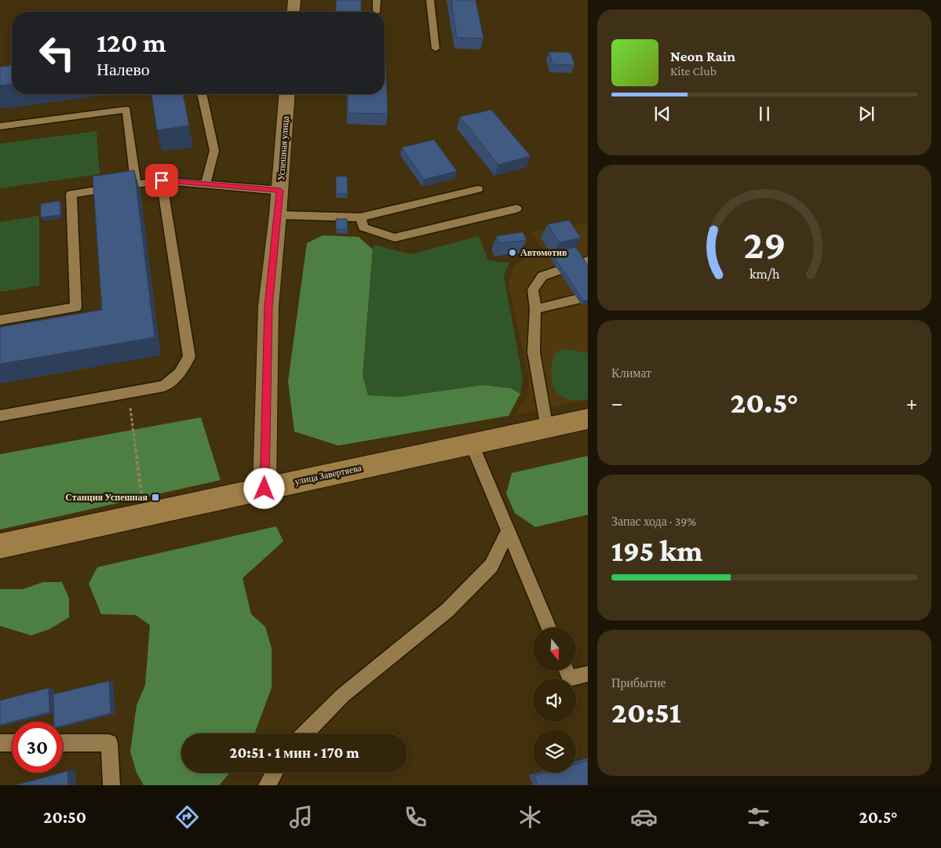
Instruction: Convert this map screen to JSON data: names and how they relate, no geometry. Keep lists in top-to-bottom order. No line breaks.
{"streets":{"main road":["улица Завертяева"],"street":["Успешная улица"]},"crossings":[["Успешная улица","улица Завертяева"]],"places":{"other":["Автомотив"],"transit":["Станция Успешная"]},"north":"bottom","page":{"turn":["120 m","Налево"],"song":["Neon Rain","Kite Club"],"tile":["Климат",["Запас хода · 39%","195 km"],["Прибытие","20:51"]],"heat":["−","20.5°","+"],"limit":"30","trip":"20:51 · 1 мин · 170 m","tabs":["20:50","20.5°"],"gauge":["29","km/h"]}}
